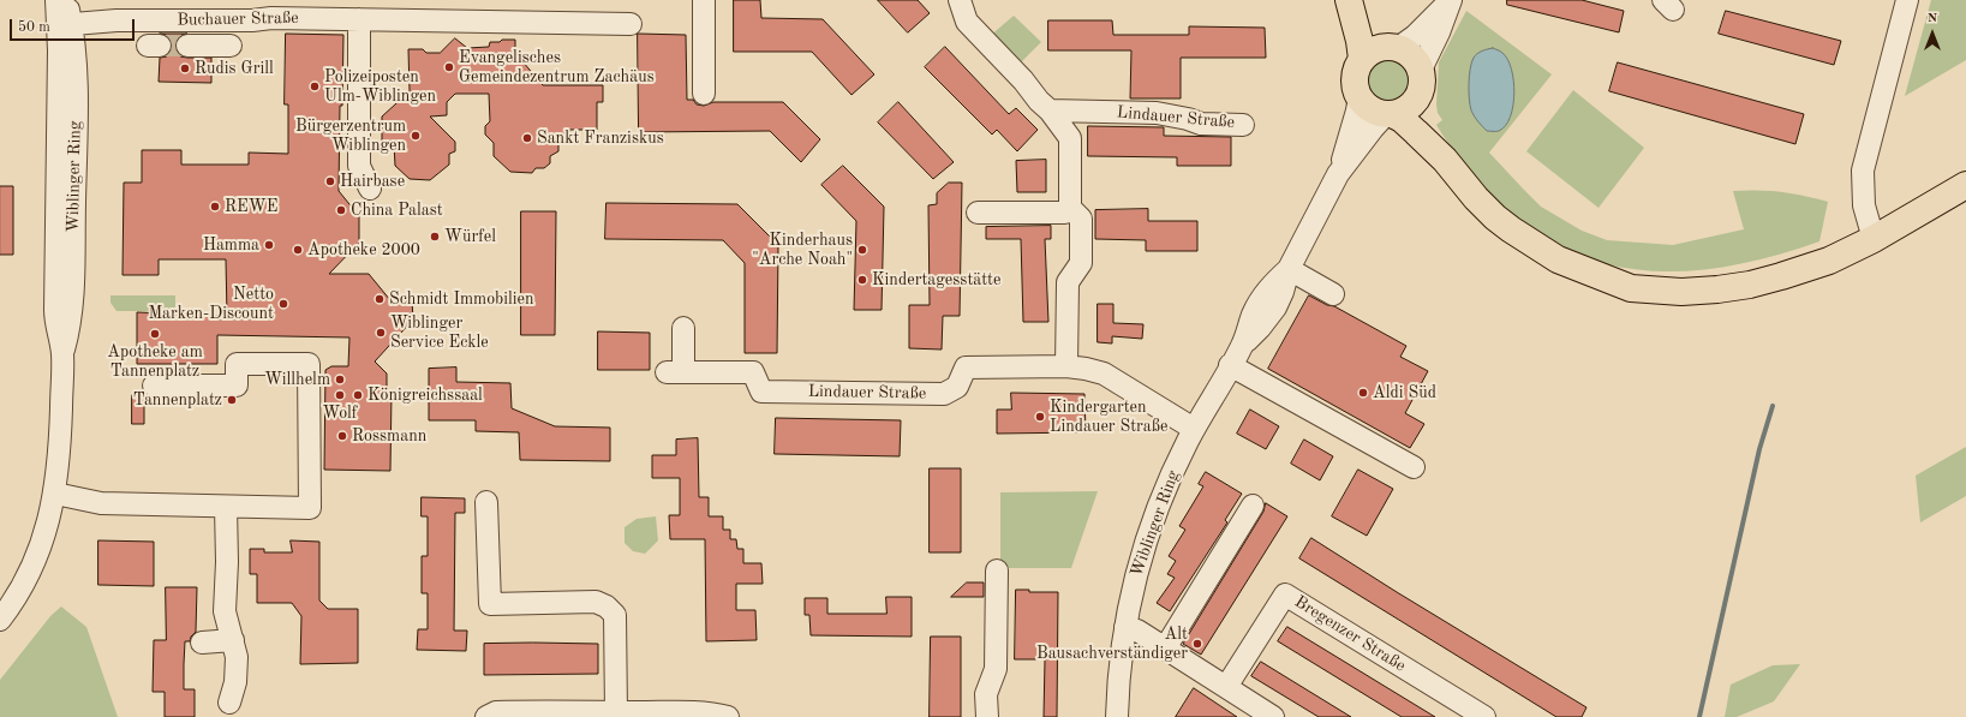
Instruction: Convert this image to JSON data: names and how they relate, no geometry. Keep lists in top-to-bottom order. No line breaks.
{"streets":{"street":["Buchauer Straße","Lindauer Straße","Wiblinger Ring","Bregenzer Straße"]},"crossings":[["Buchauer Straße","Wiblinger Ring"],["Lindauer Straße","Wiblinger Ring"]],"places":["Evangelisches Gemeindezentrum Zachäus","Rudis Grill","Polizeiposten Ulm-Wiblingen","Bürgerzentrum Wiblingen","Sankt Franziskus","Hairbase","REWE","China Palast","Würfel","Hamma","Apotheke 2000","Kinderhaus \"Arche Noah\"","Kindertagesstätte","Schmidt Immobilien","Netto Marken-Discount","Wiblinger Service Eckle","Apotheke am Tannenplatz","Willhelm","Aldi Süd","Wolf","Königreichssaal","Tannenplatz","Kindergarten Lindauer Straße","Rossmann","Alt Bausachverständiger"],"scale_bar":"50 m","north":"top"}
